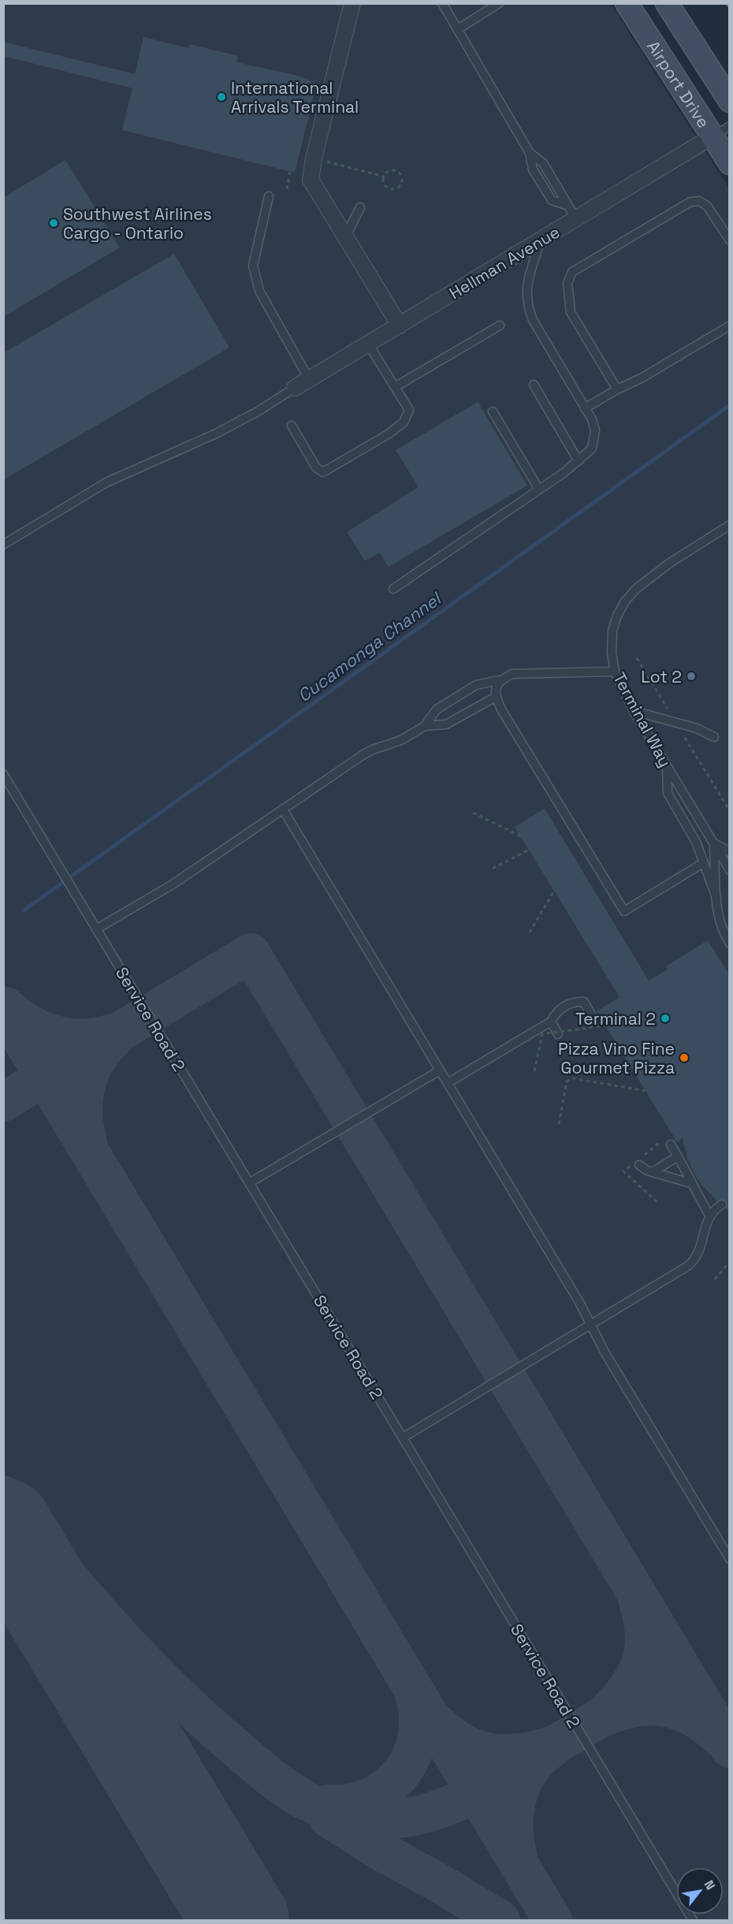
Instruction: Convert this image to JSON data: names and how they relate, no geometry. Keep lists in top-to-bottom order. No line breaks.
{"streets":{"main road":["Airport Drive"],"street":["Hellman Avenue"],"lane":["Terminal Way","Service Road 2"]},"crossings":[["Airport Drive","Hellman Avenue"]],"water":["Cucamonga Channel"],"places":["International Arrivals Terminal","Southwest Airlines Cargo - Ontario","Lot 2","Terminal 2","Pizza Vino Fine Gourmet Pizza"],"north":"top right"}
